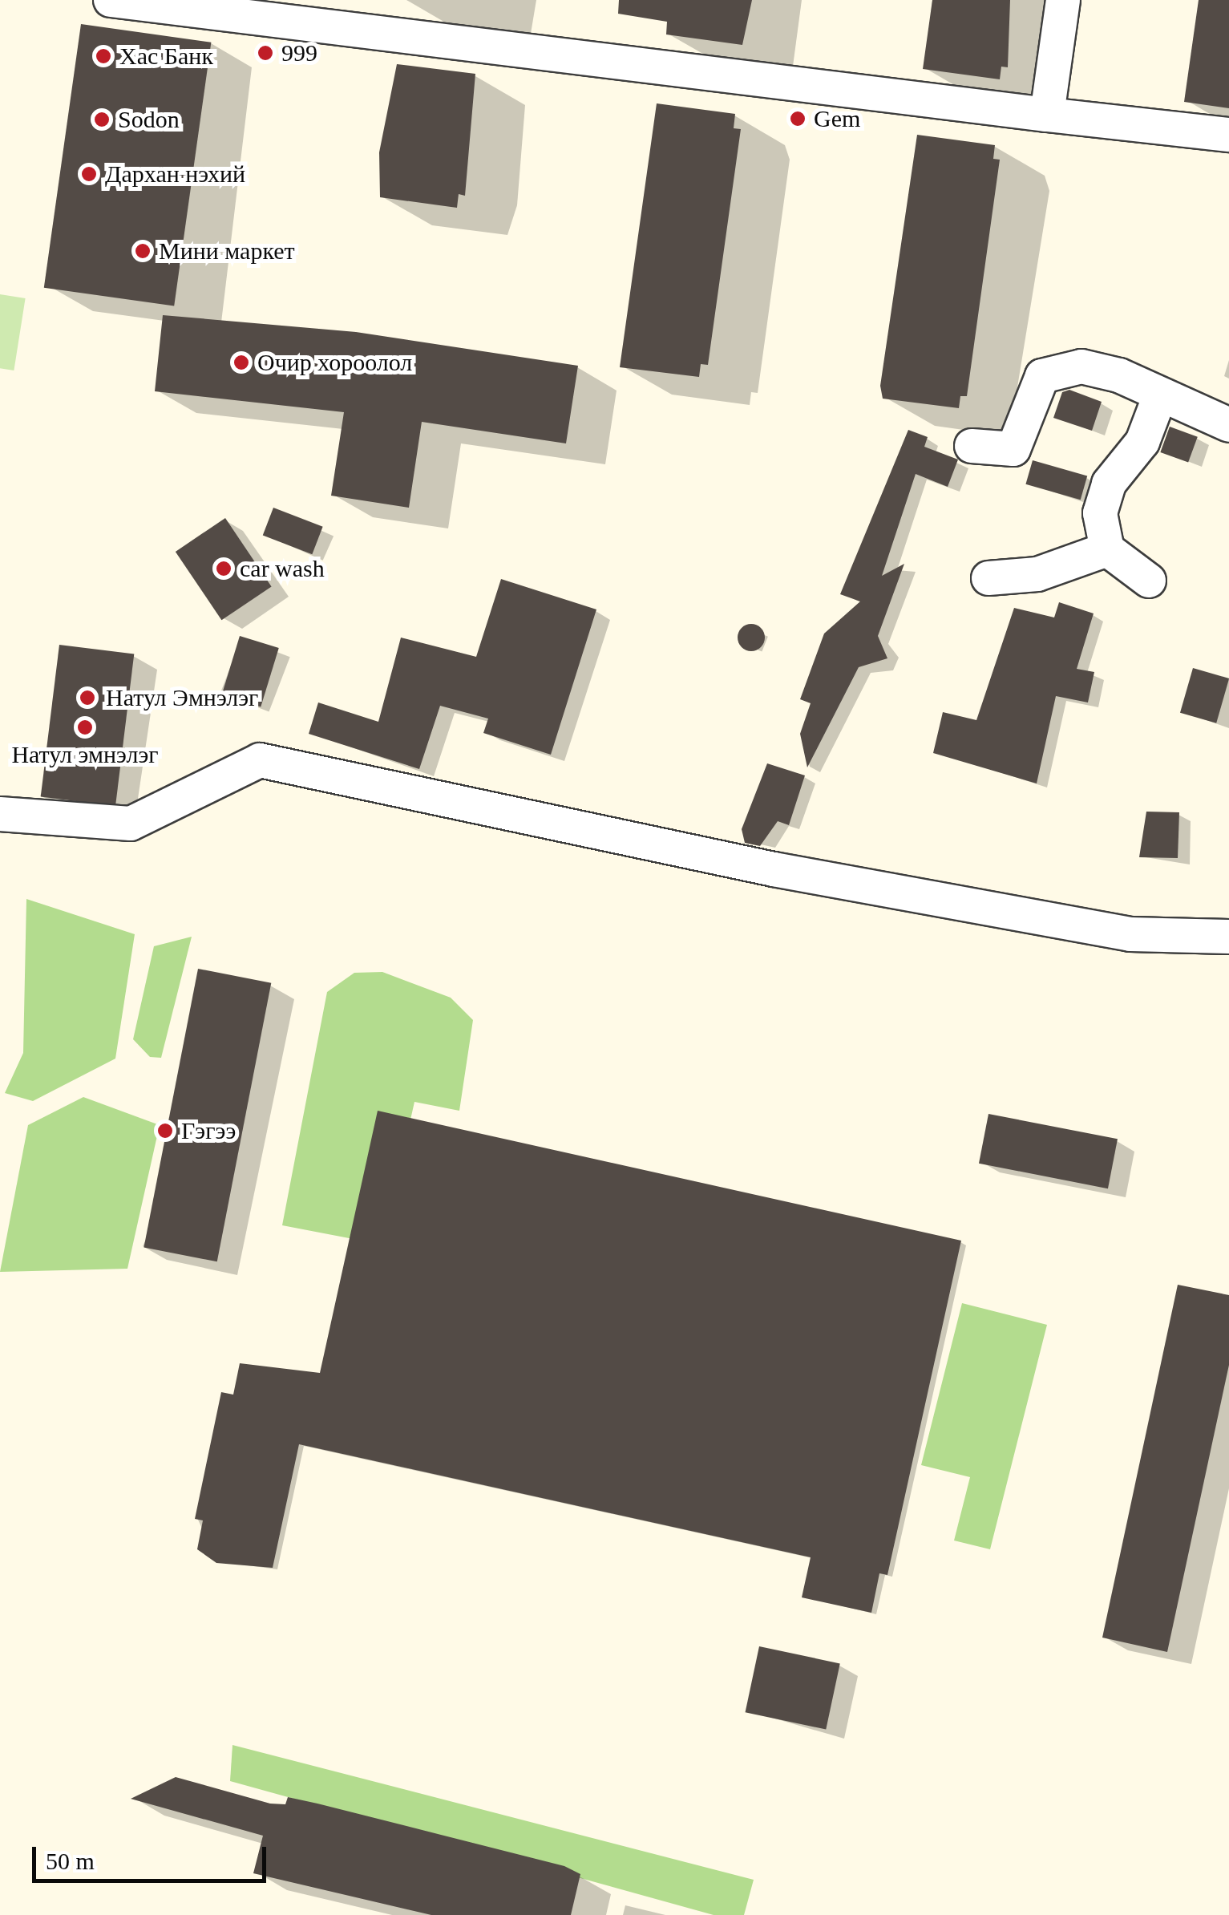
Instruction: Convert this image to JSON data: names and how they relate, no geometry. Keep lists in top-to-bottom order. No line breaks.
{"places":["999","Хас Банк","Gem","Sodon","Дархан нэхий","Мини маркет","Очир хороолол","car wash","Натул Эмнэлэг","Натул эмнэлэг","Гэгээ"],"scale_bar":"50 m"}
